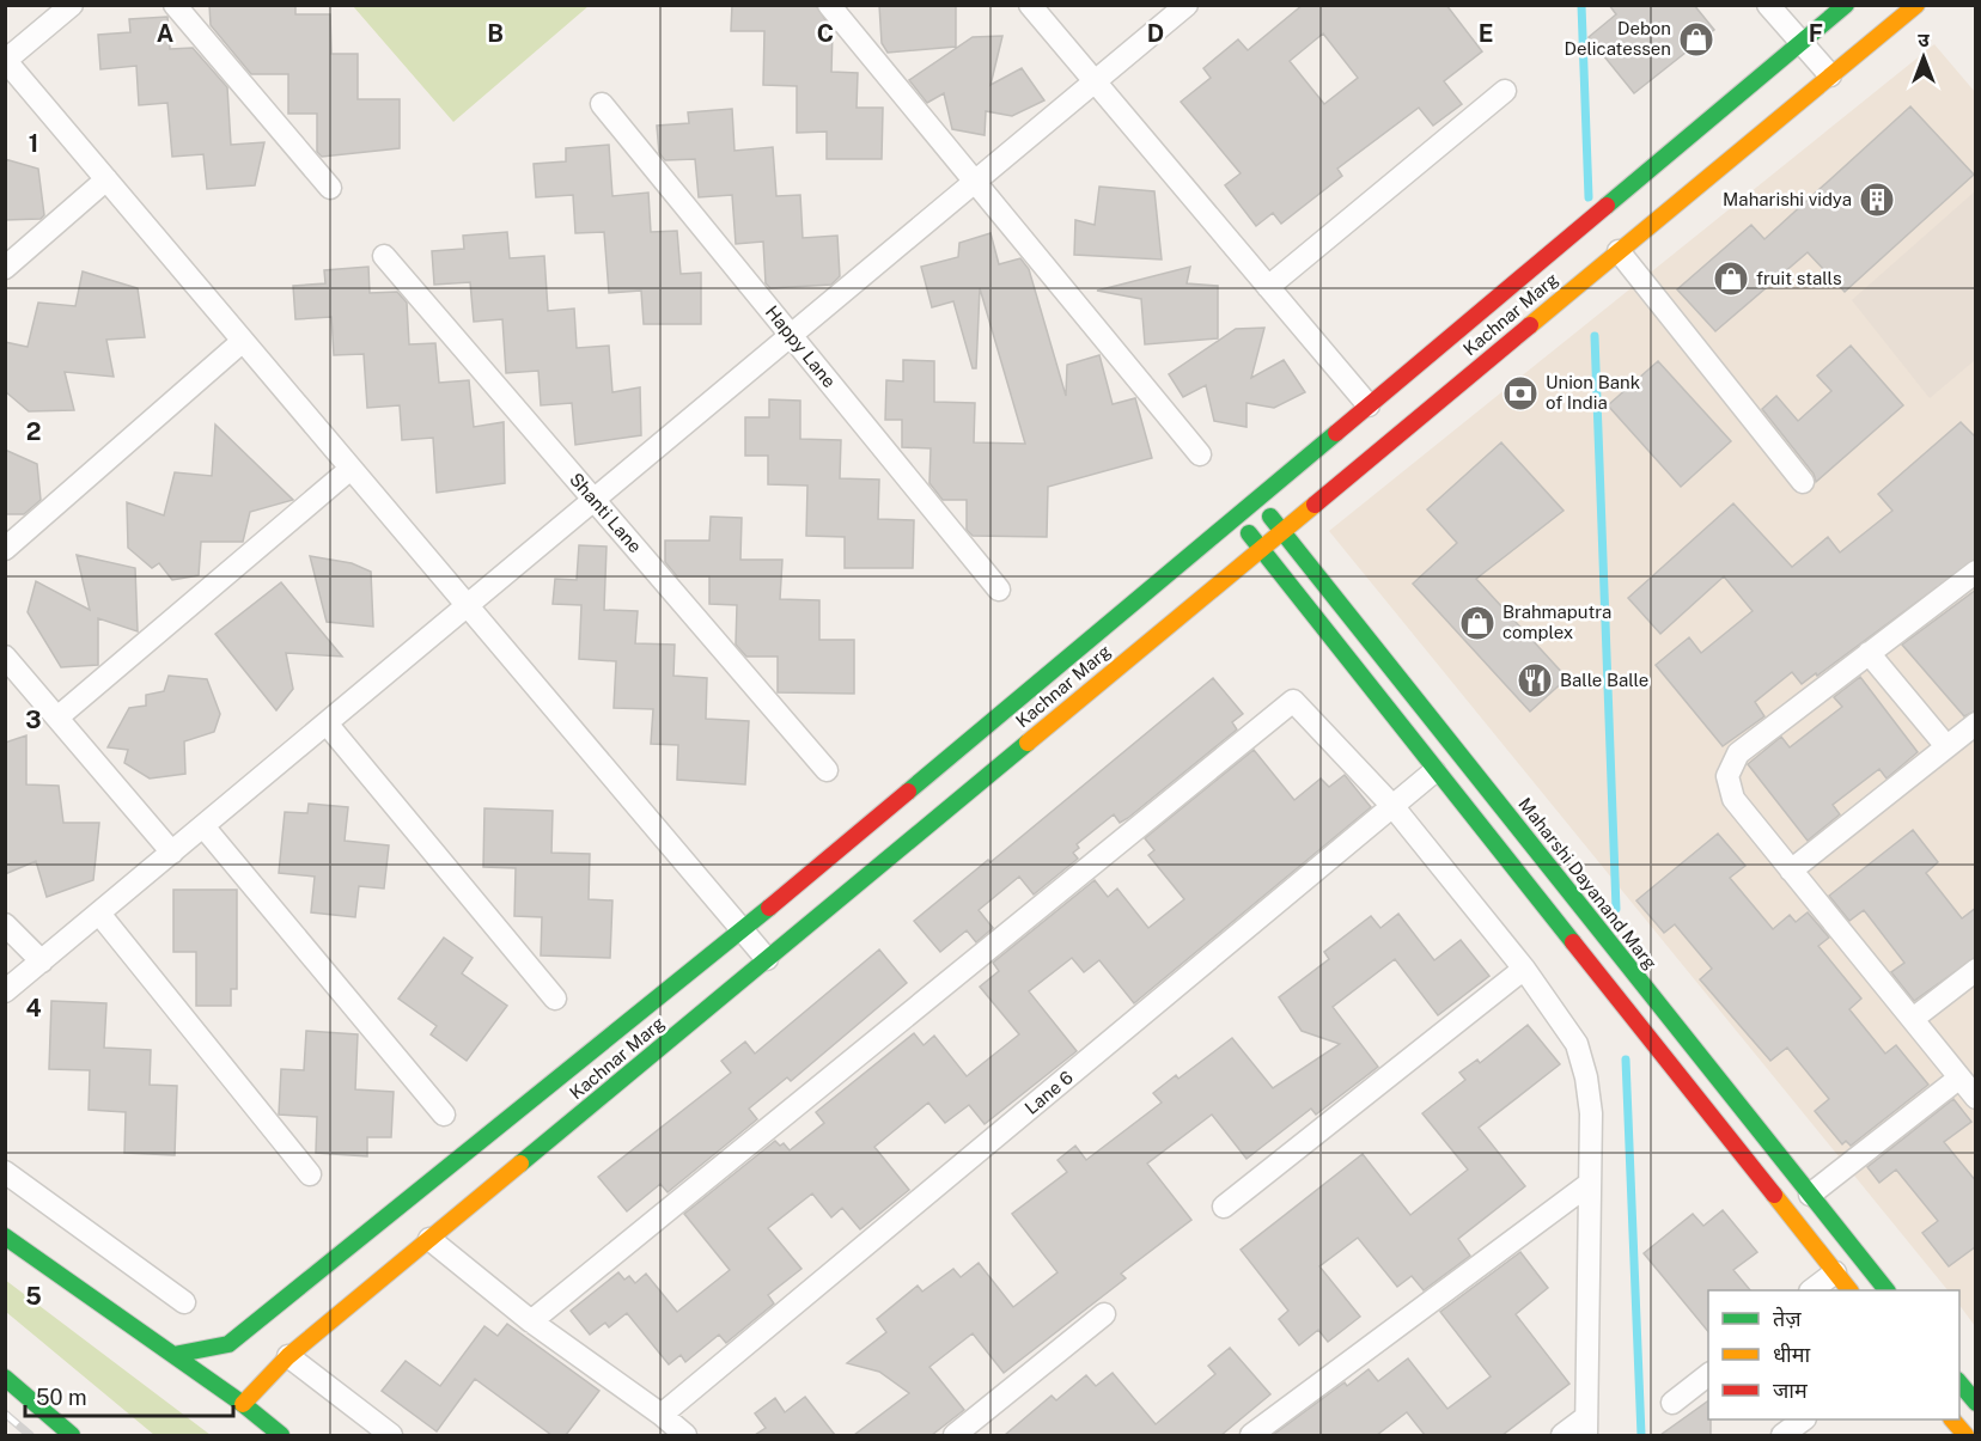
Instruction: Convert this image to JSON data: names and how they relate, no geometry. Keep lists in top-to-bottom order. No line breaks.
{"streets":{"street":["Kachnar Marg","Happy Lane","Shanti Lane","Maharshi Dayanand Marg","Lane 6"]},"crossings":[["Kachnar Marg","Maharshi Dayanand Marg"]],"places":{"shop":["Debon Delicatessen","fruit stalls","Brahmaputra complex"],"building":["Maharishi vidya"],"bank":["Union Bank of India"],"restaurant":["Balle Balle"]},"legend":["तेज़","धीमा","जाम"],"scale_bar":"50 m","north":"top","grid":{"columns":["A","B","C","D","E","F"],"rows":["1","2","3","4","5"]}}
